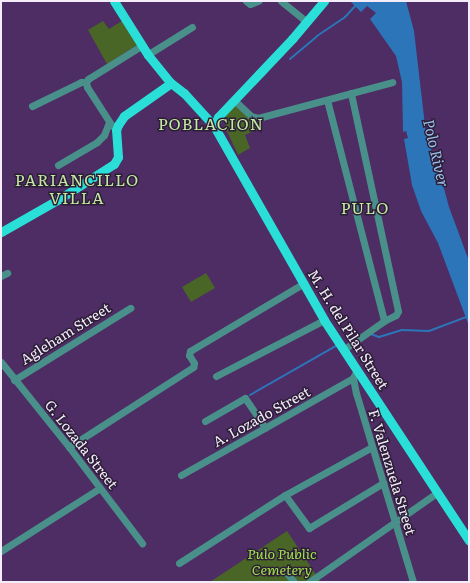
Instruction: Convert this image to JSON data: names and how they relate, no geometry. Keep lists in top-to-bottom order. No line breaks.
{"streets":{"main road":["M. H. del Pilar Street"],"street":["Agleham Street","A. Lozado Street","G. Lozada Street","F. Valenzuela Street"]},"crossings":[["M. H. del Pilar Street","A. Lozado Street"],["M. H. del Pilar Street","F. Valenzuela Street"],["Agleham Street","G. Lozada Street"],["A. Lozado Street","F. Valenzuela Street"]],"districts":["POBLACION","PARIANCILLO VILLA","PULO"],"water":["Polo River"],"parks":["Pulo Public Cemetery"]}
